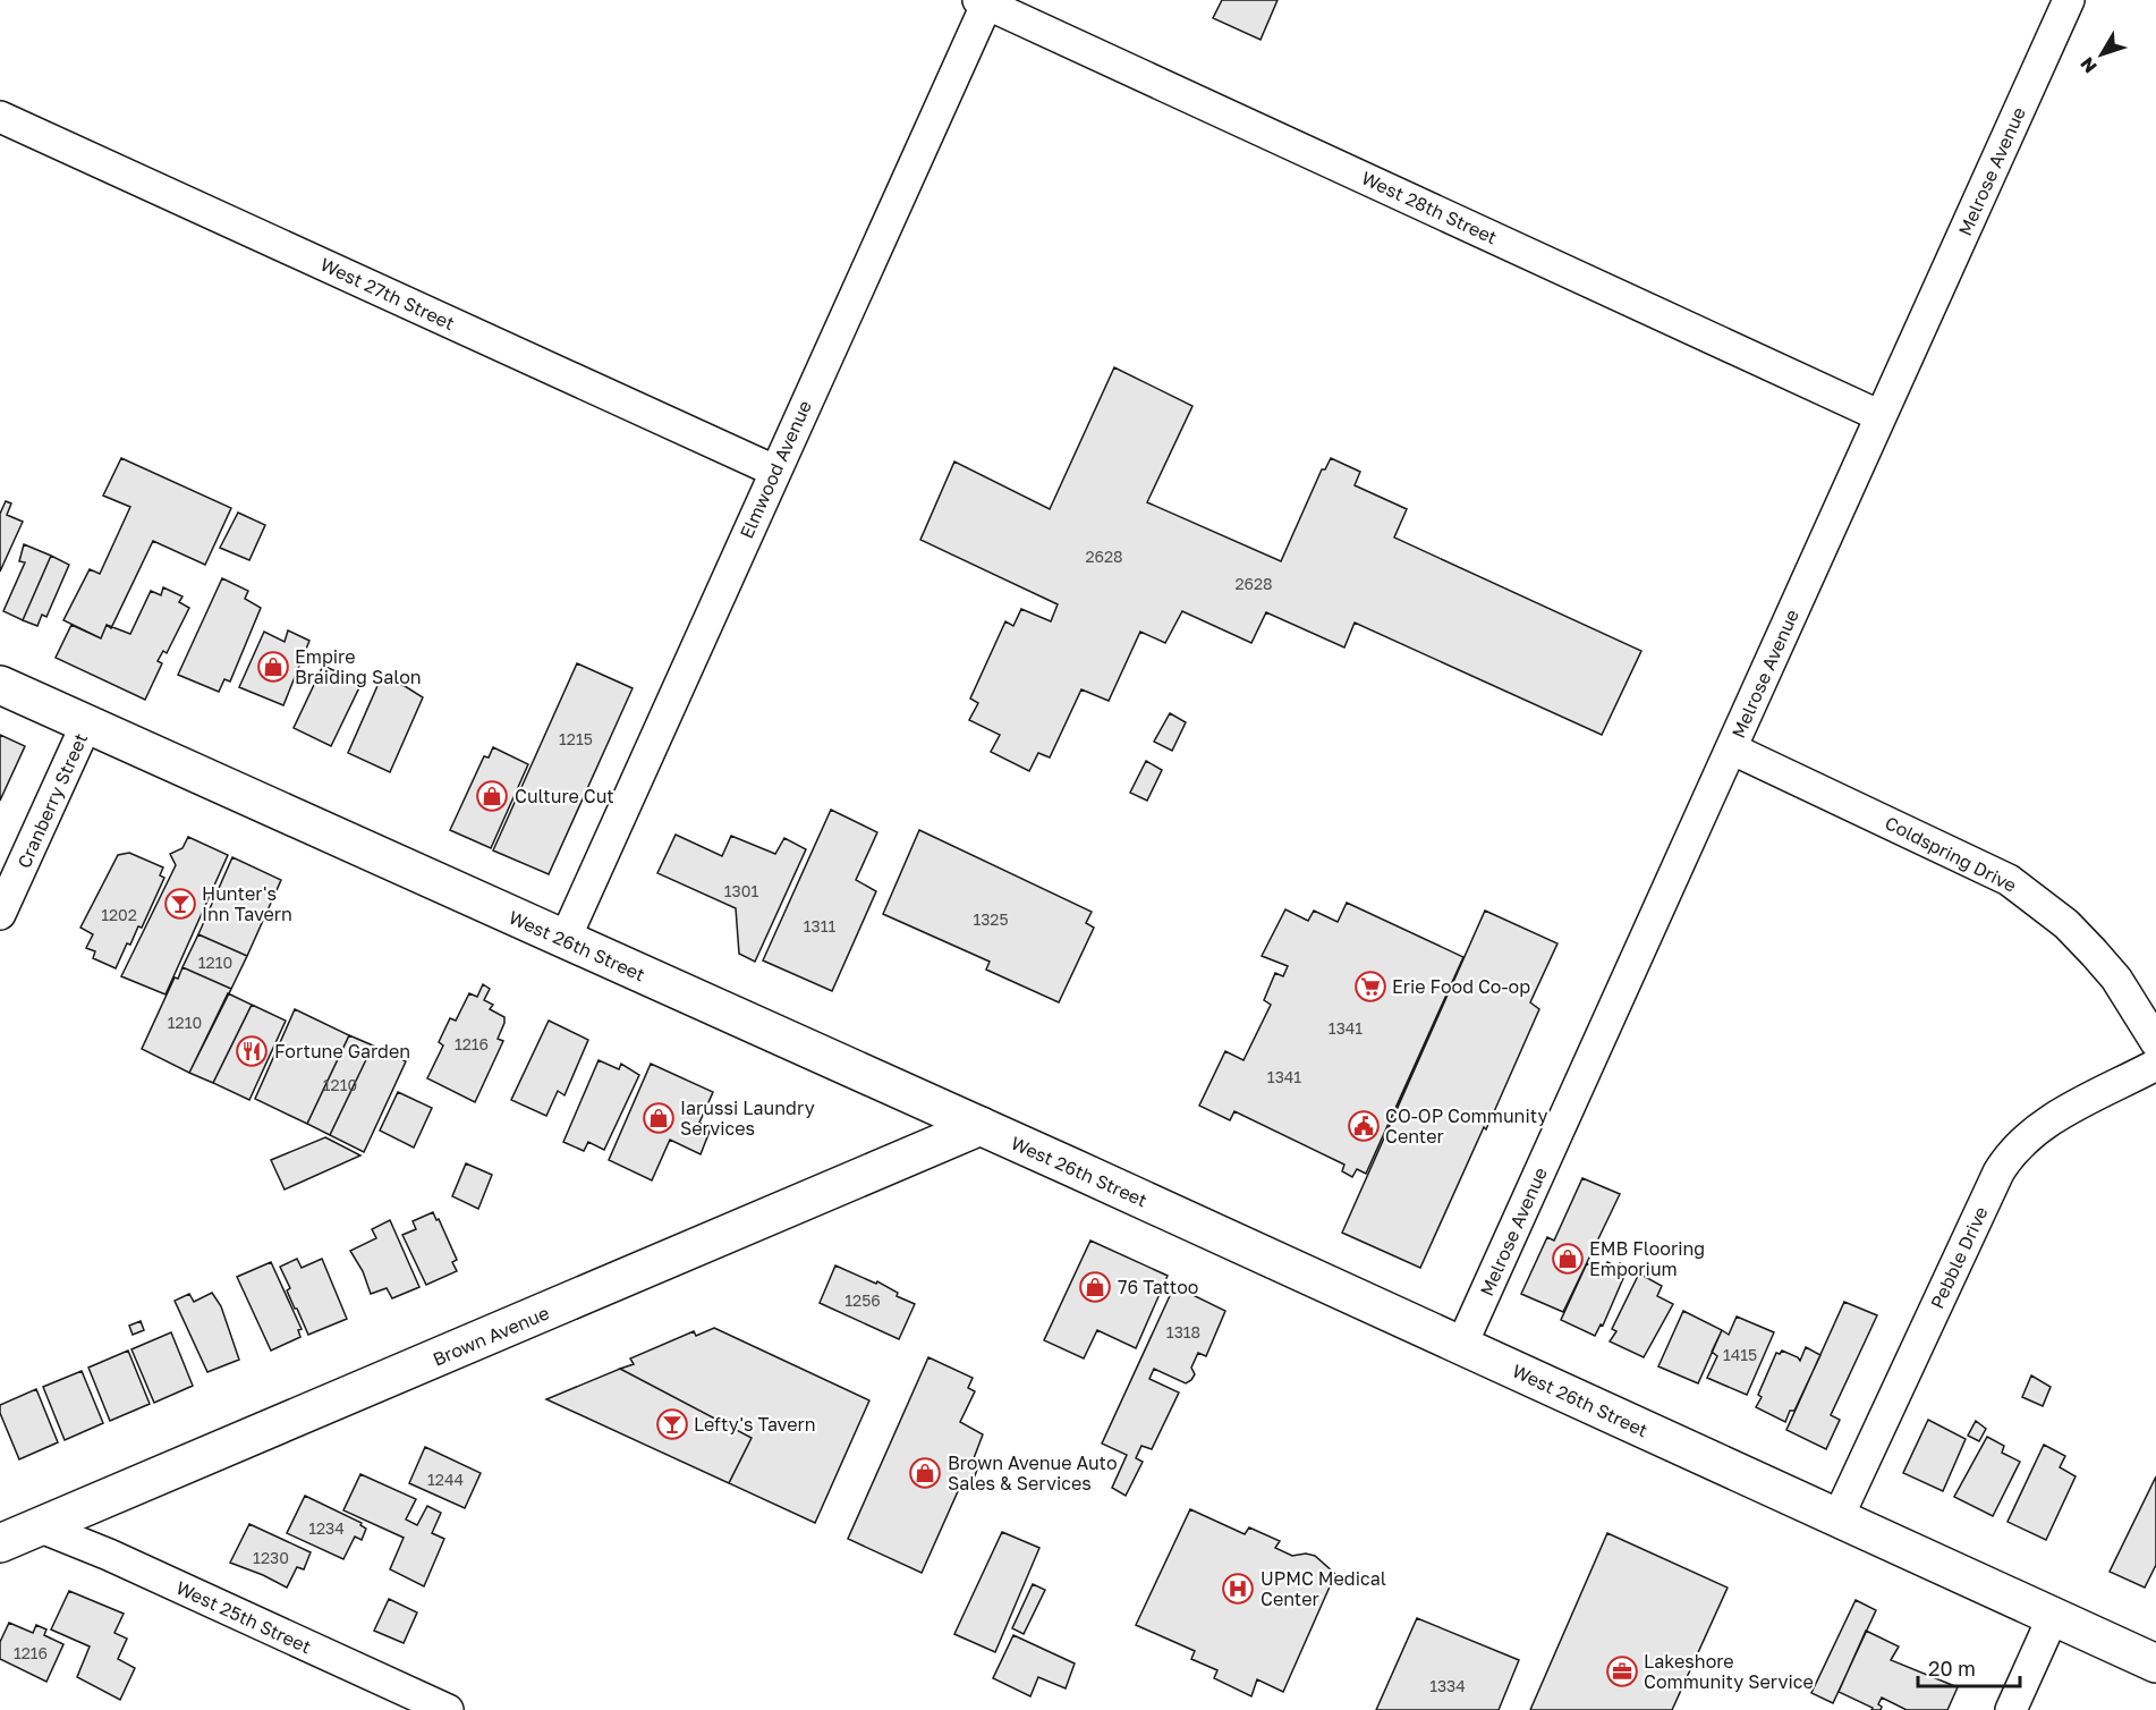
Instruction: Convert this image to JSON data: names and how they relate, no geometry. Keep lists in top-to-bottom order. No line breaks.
{"streets":{"main road":["West 26th Street","Brown Avenue"],"street":["Melrose Avenue","West 28th Street","West 27th Street","Elmwood Avenue","Cranberry Street","Coldspring Drive","Pebble Drive","West 25th Street"]},"crossings":[["Melrose Avenue","West 28th Street"],["Melrose Avenue","Coldspring Drive"],["Melrose Avenue","West 26th Street"],["West 28th Street","Elmwood Avenue"],["West 27th Street","Elmwood Avenue"],["Elmwood Avenue","West 26th Street"],["Cranberry Street","West 26th Street"],["West 26th Street","Pebble Drive"],["West 26th Street","Brown Avenue"],["Brown Avenue","West 25th Street"]],"places":{"shop":["Empire Braiding Salon","Culture Cut","Iarussi Laundry Services","EMB Flooring Emporium","76 Tattoo","Brown Avenue Auto Sales & Services"],"bar":["Hunter's Inn Tavern","Lefty's Tavern"],"supermarket":["Erie Food Co-op"],"restaurant":["Fortune Garden"],"public building":["CO-OP Community Center"],"hospital":["UPMC Medical Center"],"office":["Lakeshore Community Service"]},"house_numbers":["2628","2628","1215","1301","1202","1325","1311","1210","1210","1341","1216","1341","1210","1256","1318","1415","1244","1234","1230","1216","1334"],"scale_bar":"20 m","north":"bottom left"}
